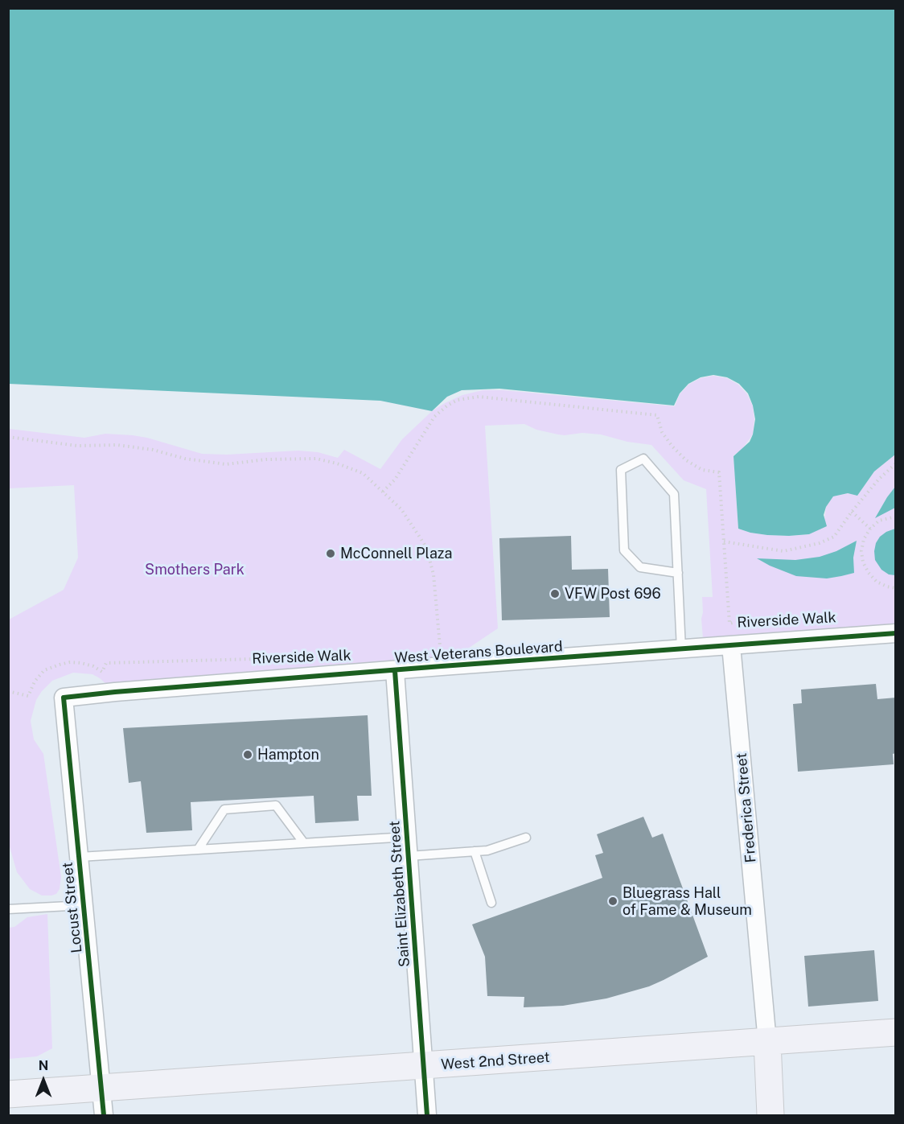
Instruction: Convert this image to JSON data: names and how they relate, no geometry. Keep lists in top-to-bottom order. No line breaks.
{"streets":{"main road":["Frederica Street","West 2nd Street"],"street":["West Veterans Boulevard","Saint Elizabeth Street","Locust Street"],"cycle path":["Riverside Walk"]},"crossings":[["West Veterans Boulevard","Frederica Street"],["West Veterans Boulevard","Saint Elizabeth Street"],["West Veterans Boulevard","Locust Street"],["Frederica Street","West 2nd Street"],["Saint Elizabeth Street","West 2nd Street"],["Locust Street","West 2nd Street"]],"parks":["Smothers Park"],"places":["McConnell Plaza","VFW Post 696","Hampton","Bluegrass Hall of Fame & Museum"],"north":"top"}
